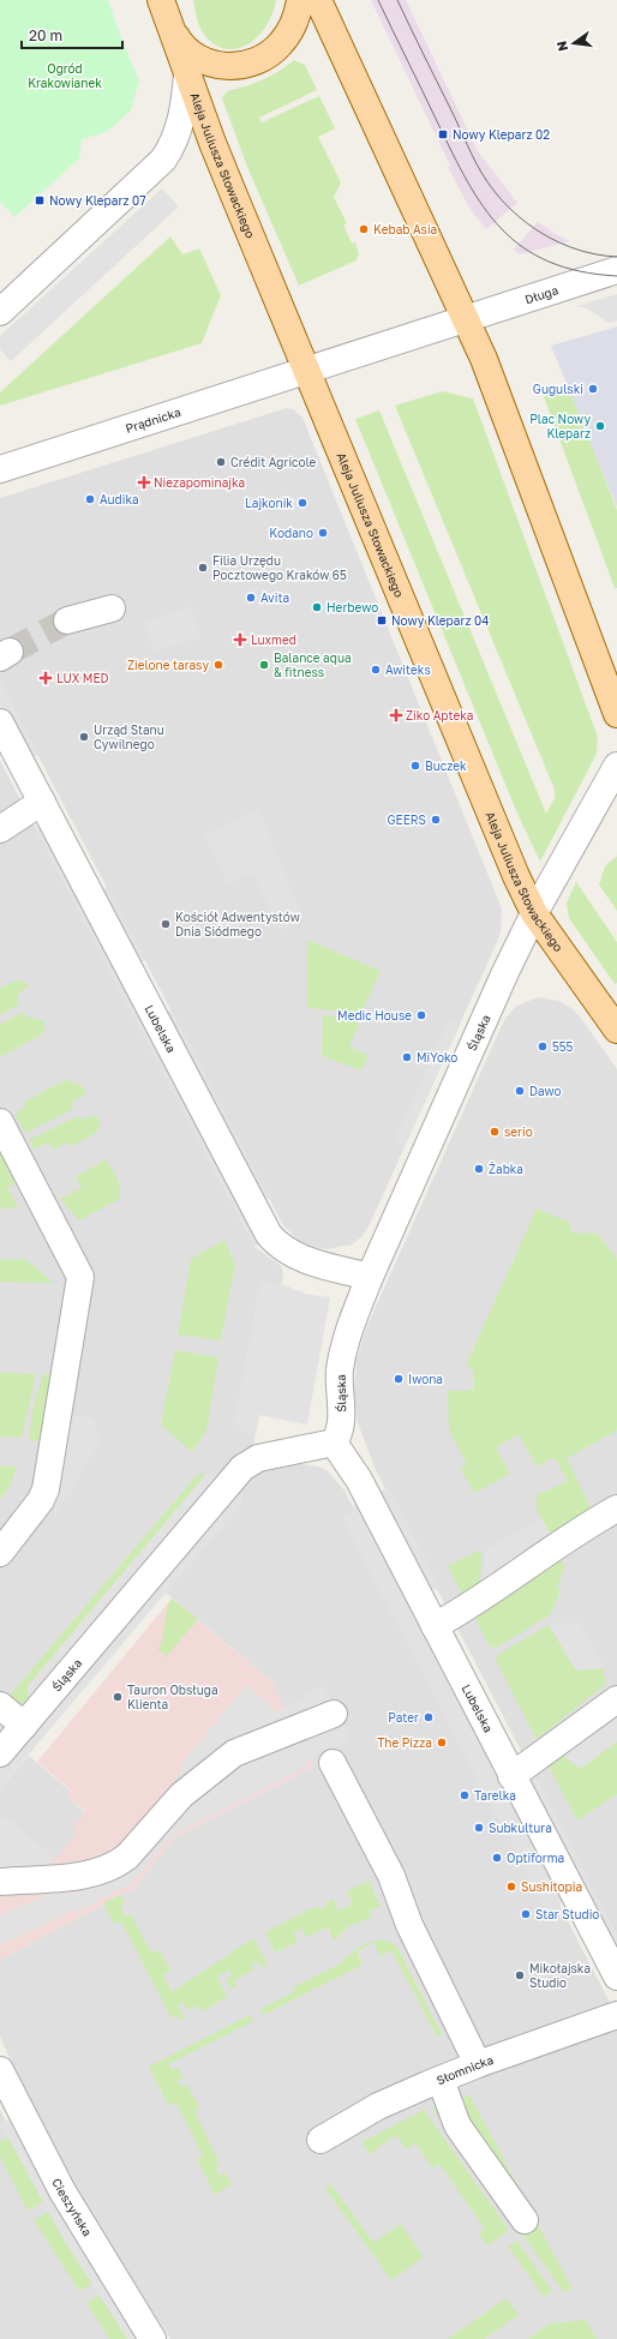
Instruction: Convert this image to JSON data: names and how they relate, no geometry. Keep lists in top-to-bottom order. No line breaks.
{"streets":{"main road":["Aleja Juliusza Słowackiego"],"street":["Długa","Prądnicka","Lubelska","Śląska","Słomnicka","Cieszyńska"]},"crossings":[["Aleja Juliusza Słowackiego","Długa"],["Aleja Juliusza Słowackiego","Prądnicka"],["Aleja Juliusza Słowackiego","Śląska"],["Długa","Prądnicka"],["Lubelska","Śląska"]],"parks":["Ogród Krakowianek"],"places":{"transit":["Nowy Kleparz 02","Nowy Kleparz 07","Nowy Kleparz 04"],"other":["Kebab Asia","Gugulski","Plac Nowy Kleparz","Crédit Agricole","Audika","Lajkonik","Kodano","Filia Urzędu Pocztowego Kraków 65","Avita","Herbewo","Zielone tarasy","Balance aqua & fitness","Awiteks","Urząd Stanu Cywilnego","Buczek","GEERS","Kościół Adwentystów Dnia Siódmego","Medic House","555","MiYoko","Dawo","serio","Żabka","Iwona","Tauron Obsługa Klienta","Pater","The Pizza","Tarelka","Subkultura","Optiforma","Sushitopia","Star Studio","Mikołajska Studio"],"health":["Niezapominajka","Luxmed","LUX MED","Ziko Apteka"]},"scale_bar":"20 m","north":"left"}
